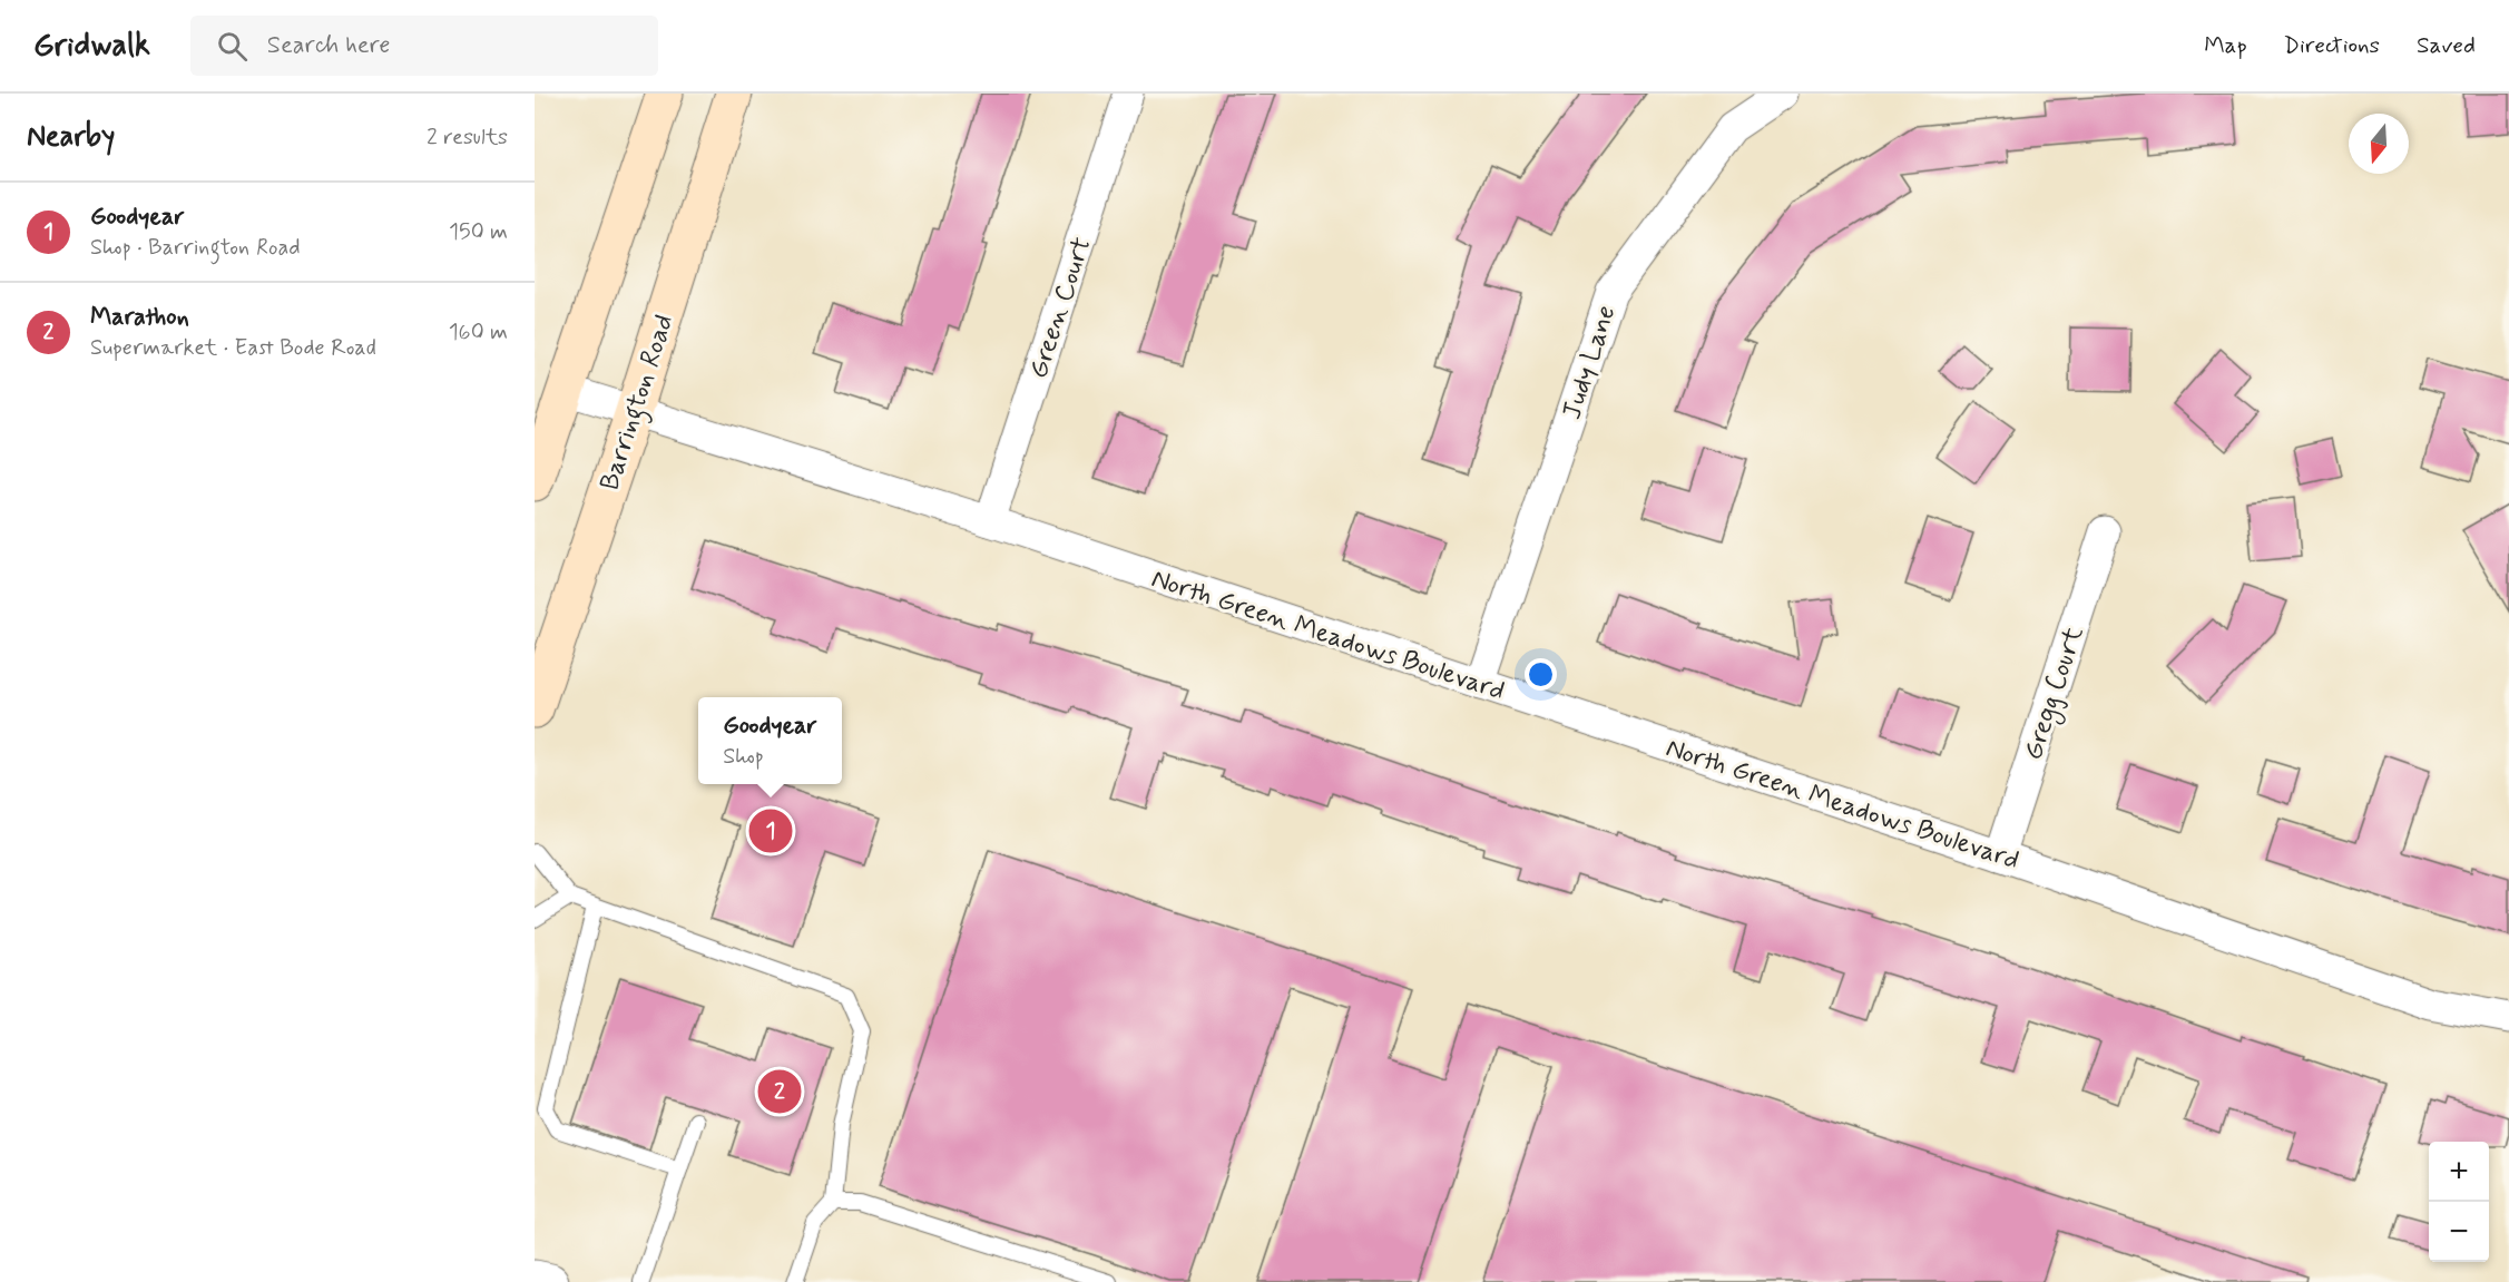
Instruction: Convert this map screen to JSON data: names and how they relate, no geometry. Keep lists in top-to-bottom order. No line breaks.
{"streets":{"main road":["Barrington Road"],"street":["Green Court","Judy Lane","North Green Meadows Boulevard","Gregg Court"]},"crossings":[["Green Court","North Green Meadows Boulevard"],["Judy Lane","North Green Meadows Boulevard"],["Barrington Road","North Green Meadows Boulevard"],["North Green Meadows Boulevard","Gregg Court"]],"north":"bottom","page":{"header":"Gridwalk","search":"Search here","nav":["Map","Directions","Saved"],"heading":["Nearby","2 results"],"list":[{"mark":"1","name":"Goodyear","note":"Shop · Barrington Road","value":"150 m"},{"mark":"2","name":"Marathon","note":"Supermarket · East Bode Road","value":"160 m"}],"popup":["Goodyear","Shop"],"pins":["1","2"],"map_buttons":["+","−"]}}
